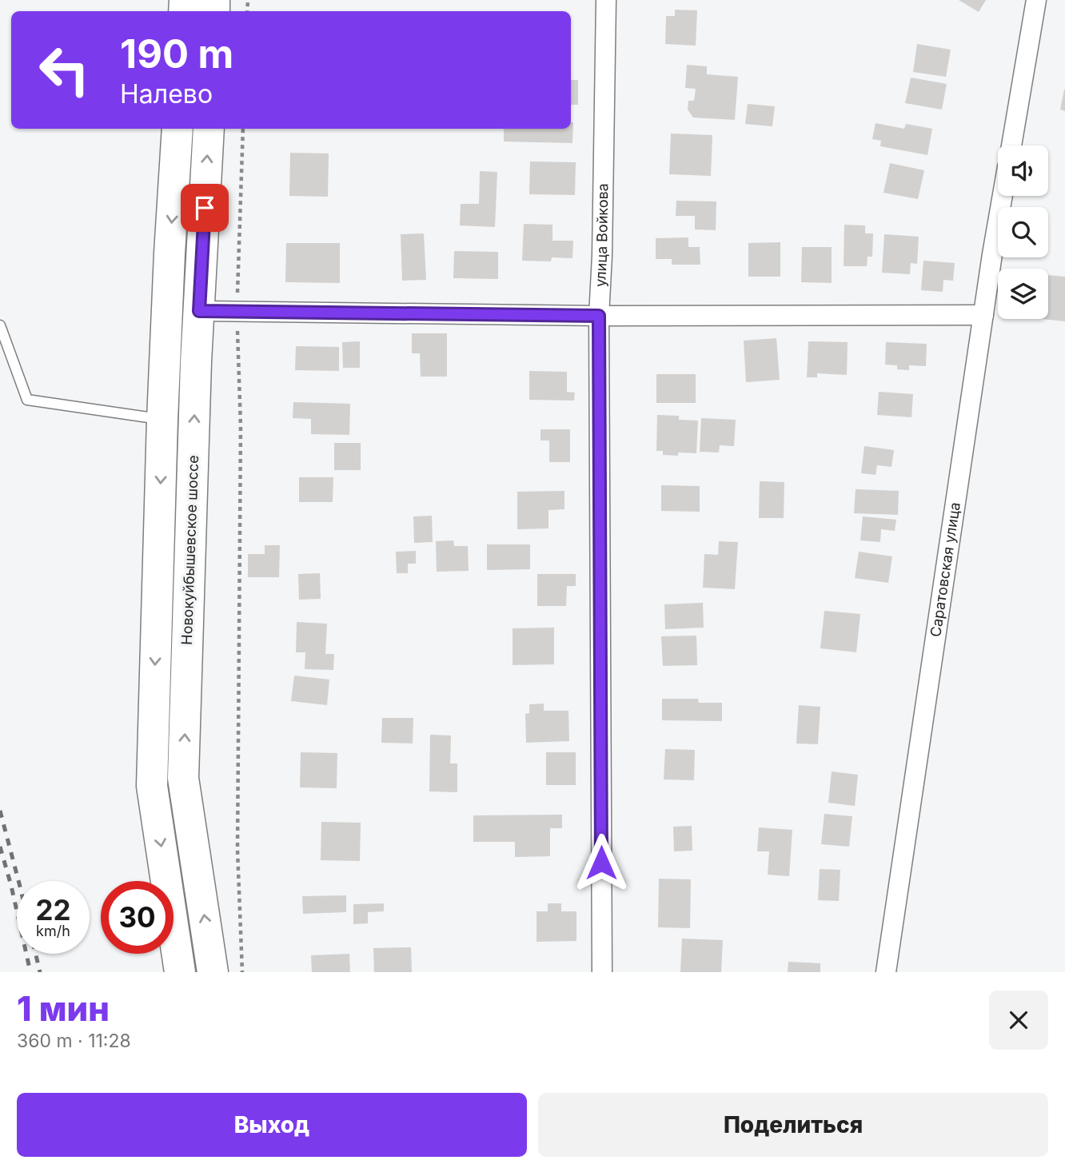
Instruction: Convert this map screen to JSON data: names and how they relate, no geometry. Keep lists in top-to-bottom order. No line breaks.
{"streets":{"main road":["Новокуйбышевское шоссе"],"street":["улица Войкова","Саратовская улица"]},"page":{"turn":["190 m","Налево"],"speed":"22 km/h","limit":"30","heading":["1 мин","360 m · 11:28"],"buttons":["Выход","Поделиться"]}}
